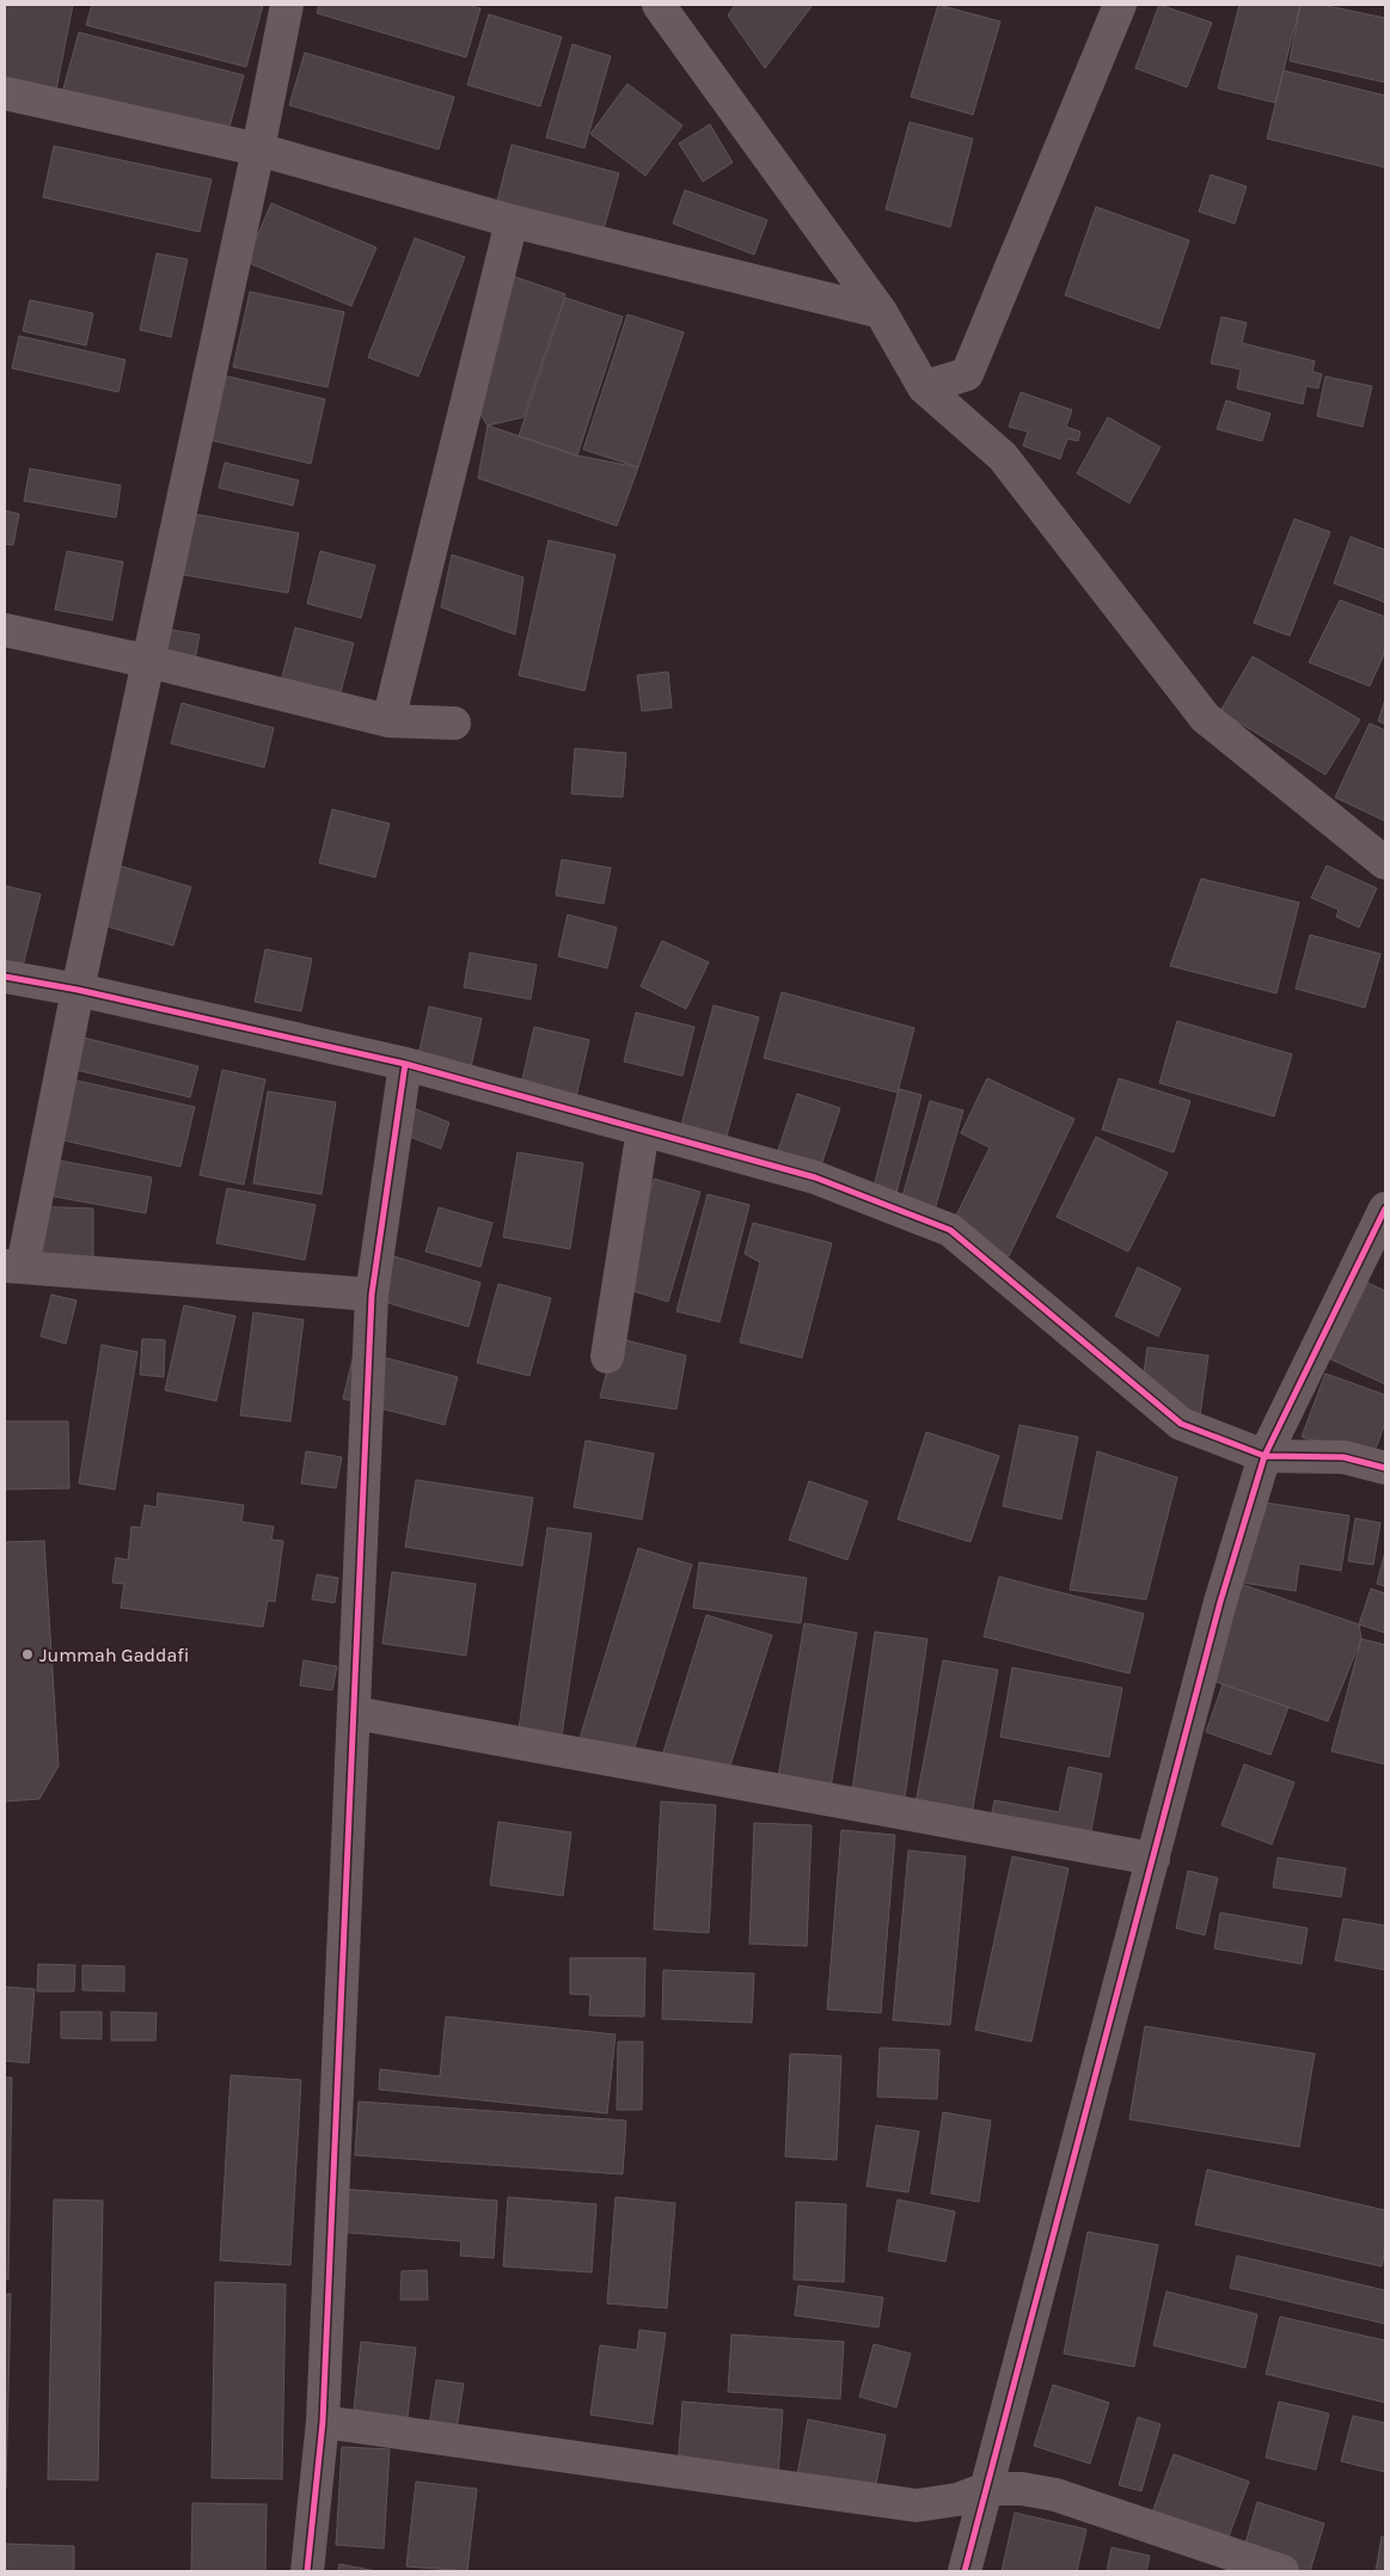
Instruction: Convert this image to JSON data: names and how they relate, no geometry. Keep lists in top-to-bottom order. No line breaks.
{"places":["Jummah Gaddafi"]}
